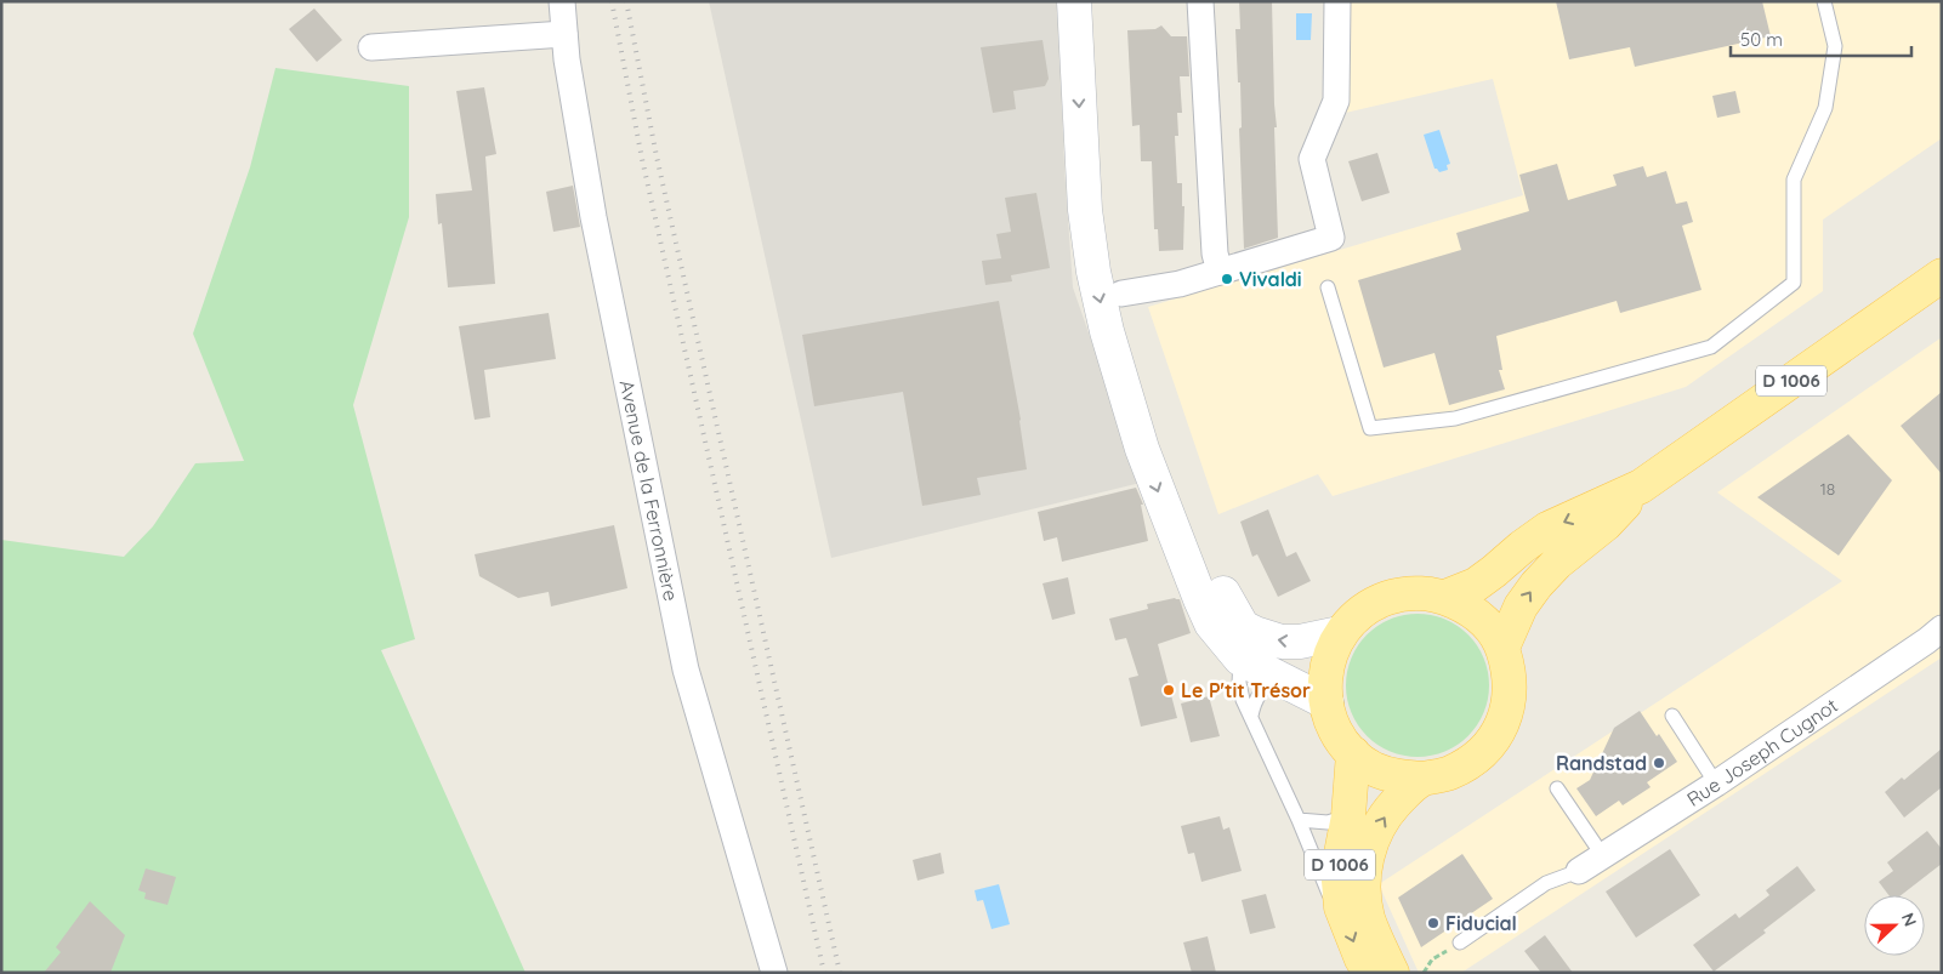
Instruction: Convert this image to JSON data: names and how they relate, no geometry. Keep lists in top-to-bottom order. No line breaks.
{"streets":{"main road":["D 1006"],"street":["Avenue de la Ferronnière","Rue Joseph Cugnot"]},"places":["Vivaldi","Le P'tit Trésor","Randstad","Fiducial"],"house_numbers":["18"],"scale_bar":"50 m","north":"right"}
